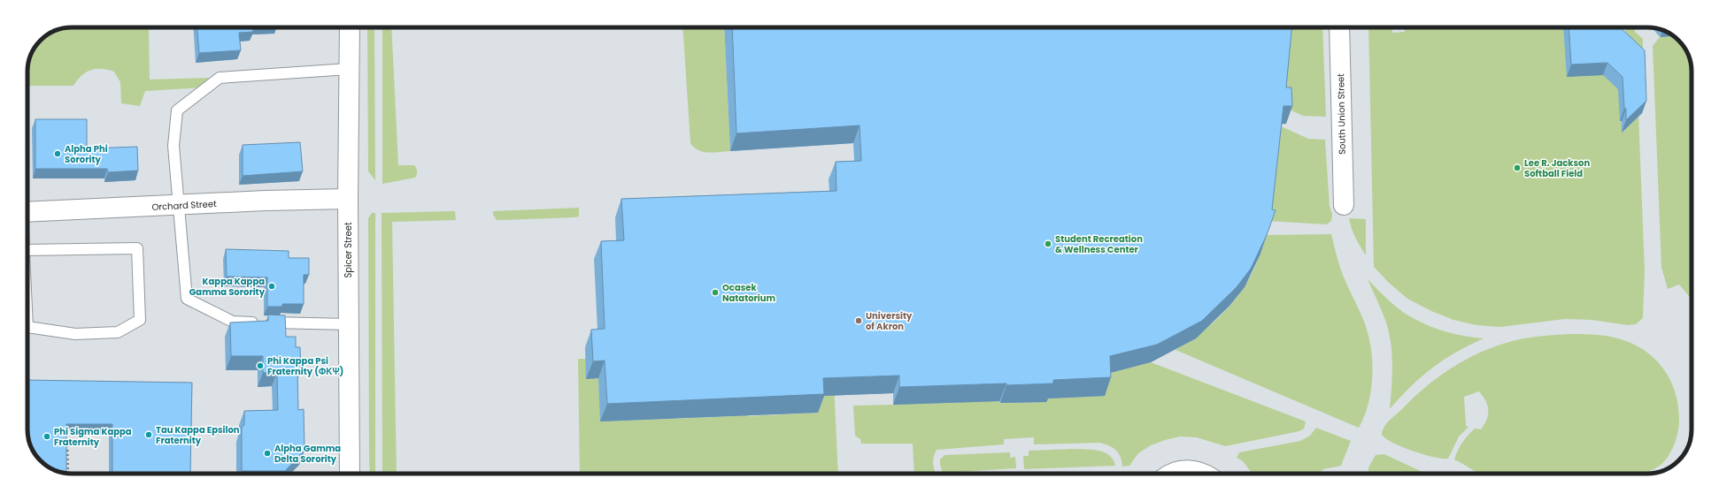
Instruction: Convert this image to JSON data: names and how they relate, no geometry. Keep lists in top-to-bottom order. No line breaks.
{"streets":{"street":["South Union Street","Orchard Street","Spicer Street"]},"crossings":[["Orchard Street","Spicer Street"]],"places":["Alpha Phi Sorority","Lee R. Jackson Softball Field","Student Recreation & Wellness Center","Kappa Kappa Gamma Sorority","Ocasek Natatorium","University of Akron","Phi Kappa Psi Fraternity (ΦΚΨ)","Tau Kappa Epsilon Fraternity","Phi Sigma Kappa Fraternity","Alpha Gamma Delta Sorority"]}
